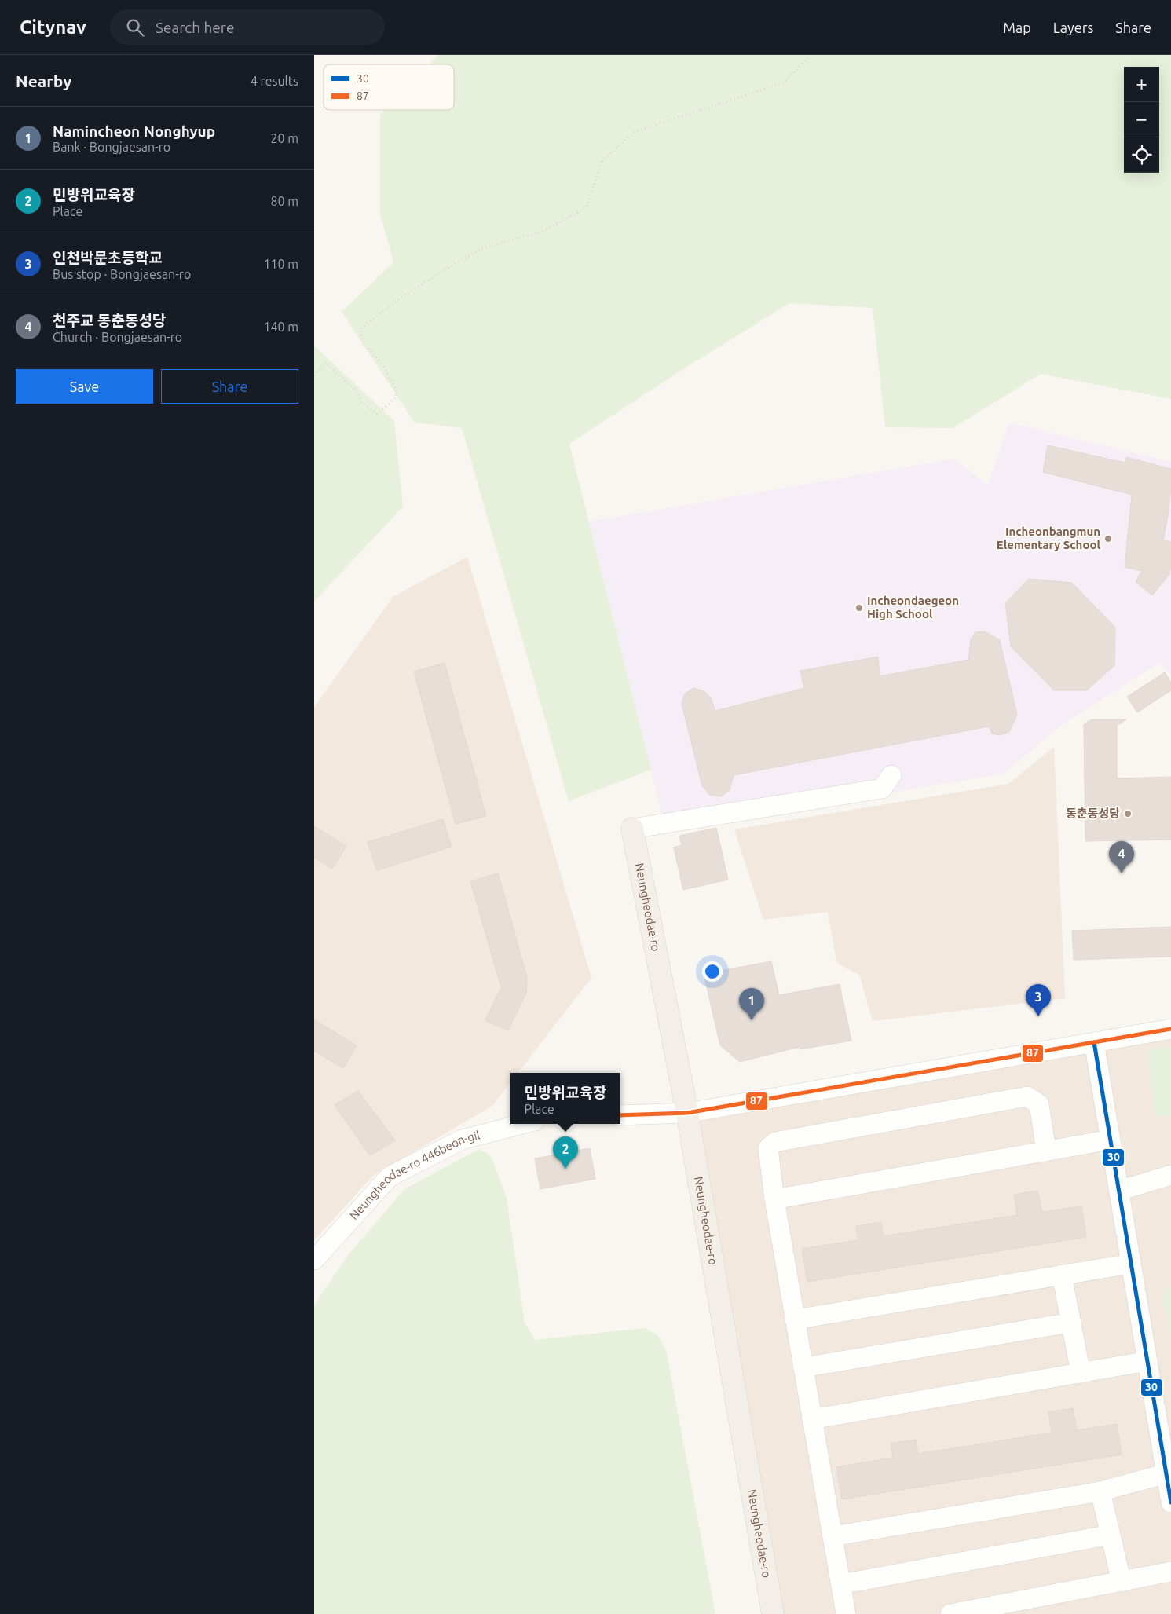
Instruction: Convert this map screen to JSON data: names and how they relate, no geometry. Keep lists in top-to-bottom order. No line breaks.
{"streets":{"main road":["Neungheodae-ro"],"street":["Neungheodae-ro 446beon-gil"]},"places":["Incheonbangmun Elementary School","Incheondaegeon High School","동춘동성당"],"lines":["transit line 87","transit line 30"],"legend":["30","87"],"page":{"header":"Citynav","search":"Search here","nav":["Map","Layers","Share"],"heading":["Nearby","4 results"],"map_buttons":["+","−"],"list":[{"mark":"1","name":"Namincheon Nonghyup","note":"Bank · Bongjaesan-ro","value":"20 m"},{"mark":"2","name":"민방위교육장","note":"Place","value":"80 m"},{"mark":"3","name":"인천박문초등학교","note":"Bus stop · Bongjaesan-ro","value":"110 m"},{"mark":"4","name":"천주교 동춘동성당","note":"Church · Bongjaesan-ro","value":"140 m"}],"buttons":["Save","Share"],"pins":["4","3","1","2"],"popup":["민방위교육장","Place"]}}
